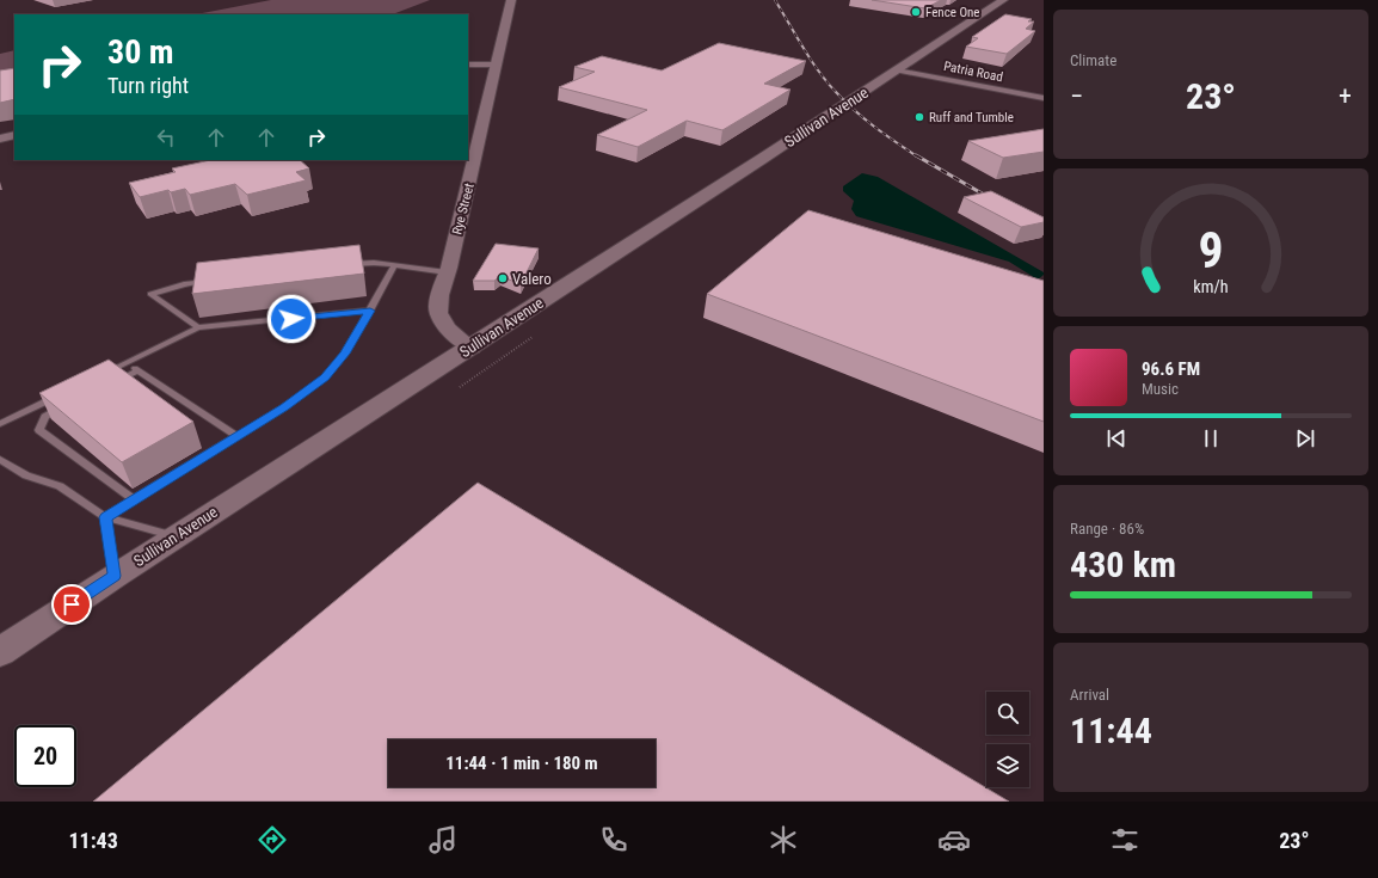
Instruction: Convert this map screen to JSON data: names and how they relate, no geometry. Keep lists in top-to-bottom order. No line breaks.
{"streets":{"main road":["Sullivan Avenue"],"street":["Patria Road","Rye Street"]},"crossings":[["Patria Road","Sullivan Avenue"],["Sullivan Avenue","Rye Street"]],"places":["Fence One","Ruff and Tumble","Valero"],"page":{"tile":["Climate",["Range · 86%","430 km"],["Arrival","11:44"]],"turn":["30 m","Turn right"],"heat":["−","23°","+"],"song":["96.6 FM","Music"],"limit":"20","trip":"11:44 · 1 min · 180 m","tabs":["11:43","23°"],"gauge":["9","km/h"]}}
